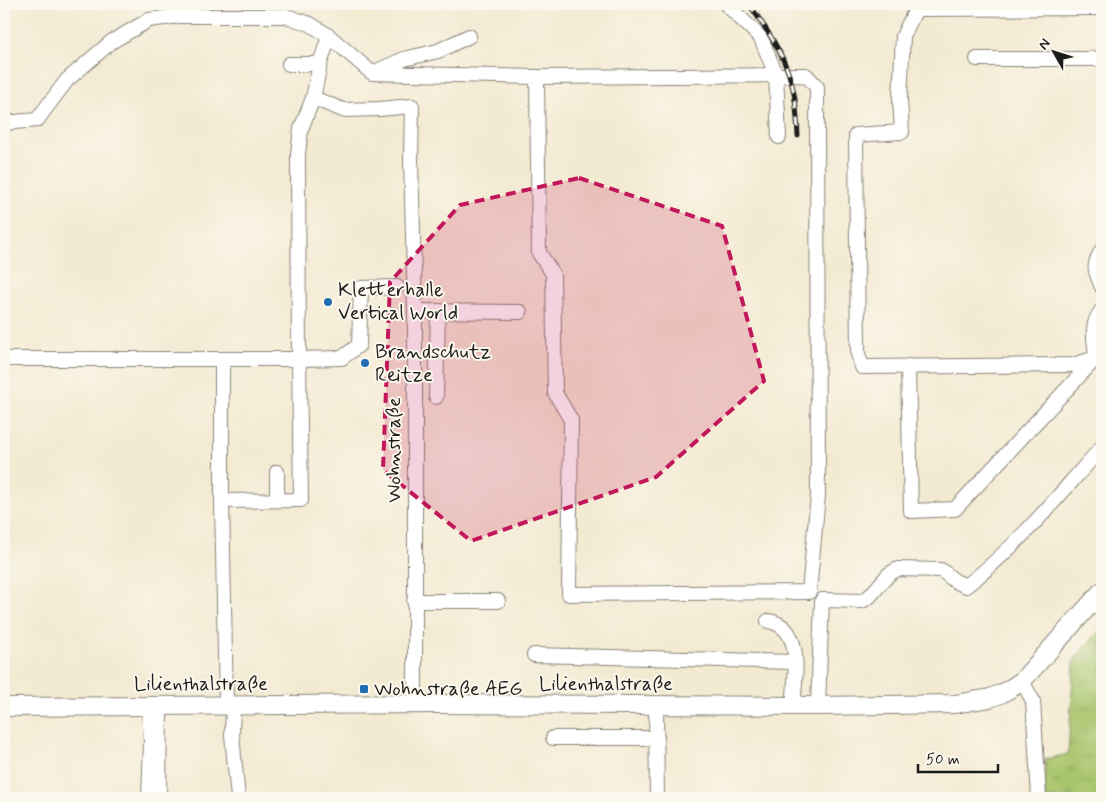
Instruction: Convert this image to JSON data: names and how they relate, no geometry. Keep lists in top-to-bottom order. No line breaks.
{"streets":{"main road":["Lilienthalstraße"],"street":["Wohnstraße"]},"crossings":[["Wohnstraße","Lilienthalstraße"]],"places":{"other":["Kletterhalle Vertical World","Brandschutz Reitze"],"transit":["Wohnstraße AEG"]},"scale_bar":"50 m","north":"top left"}
